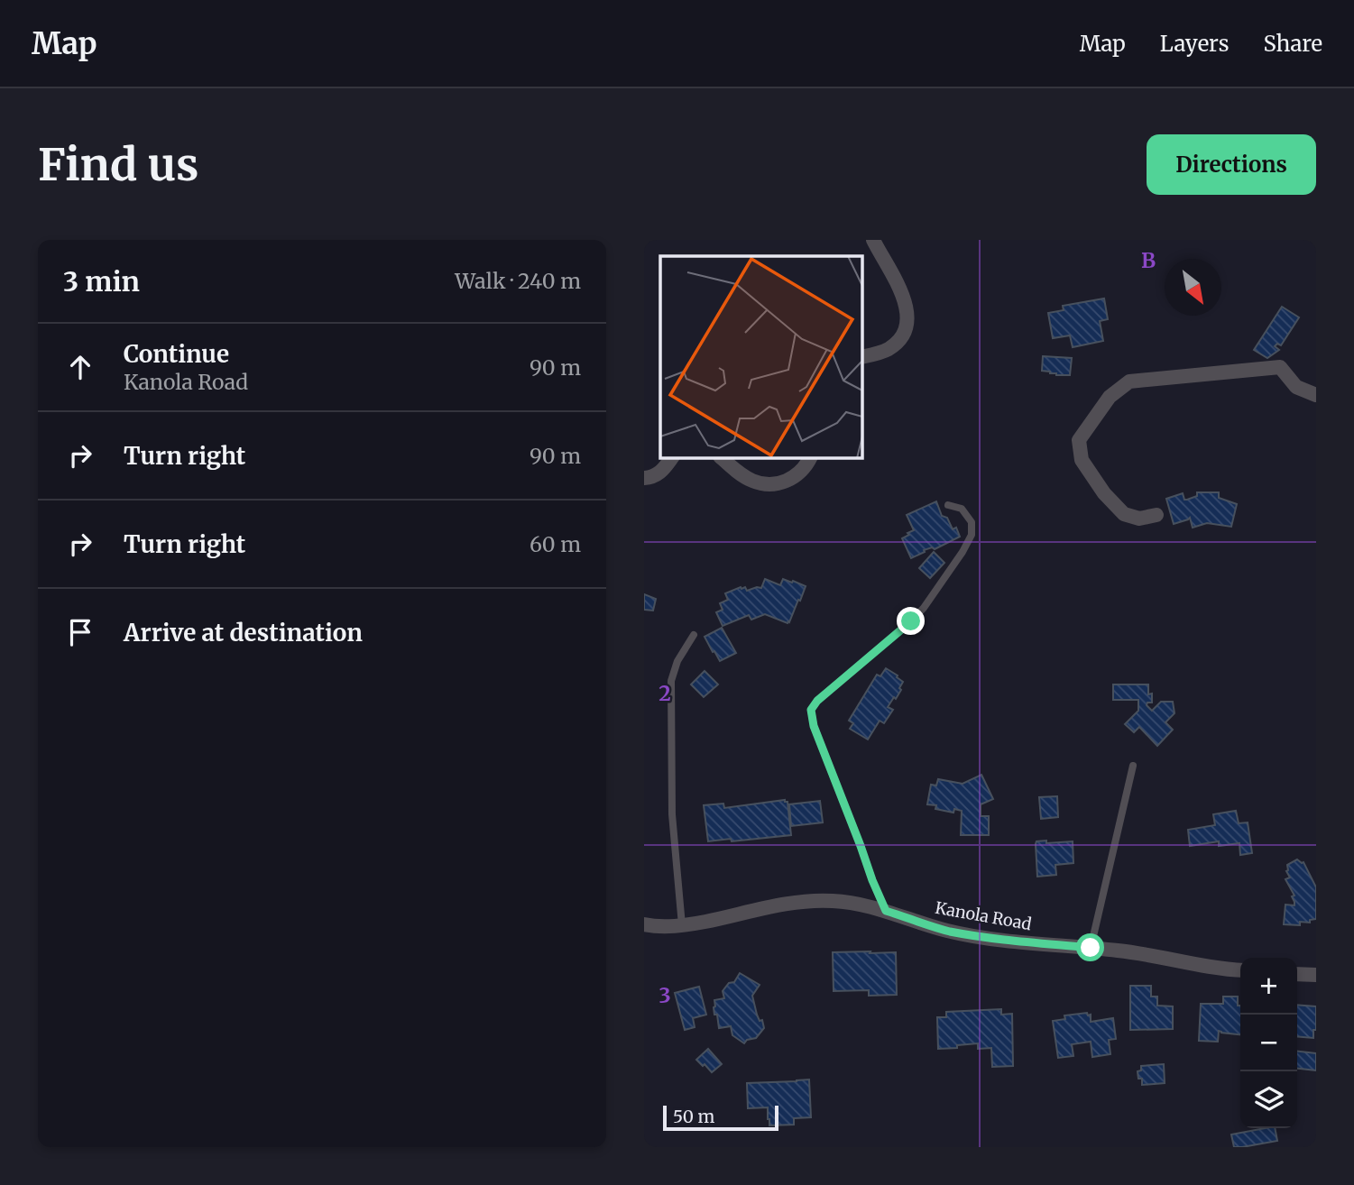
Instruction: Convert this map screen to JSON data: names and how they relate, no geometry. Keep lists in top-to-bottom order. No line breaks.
{"streets":{"street":["Kanola Road"]},"scale_bar":"50 m","north":"bottom right","page":{"header":"Map","nav":["Map","Layers","Share"],"buttons":"Directions","title":"Find us","heading":["3 min","Walk · 240 m"],"list":[["Continue","Kanola Road","90 m"],["Turn right","90 m"],["Turn right","60 m"],"Arrive at destination"],"map_buttons":["+","−"],"scale":"50 m"},"grid":{"columns":["B"],"rows":["2","3"]}}
